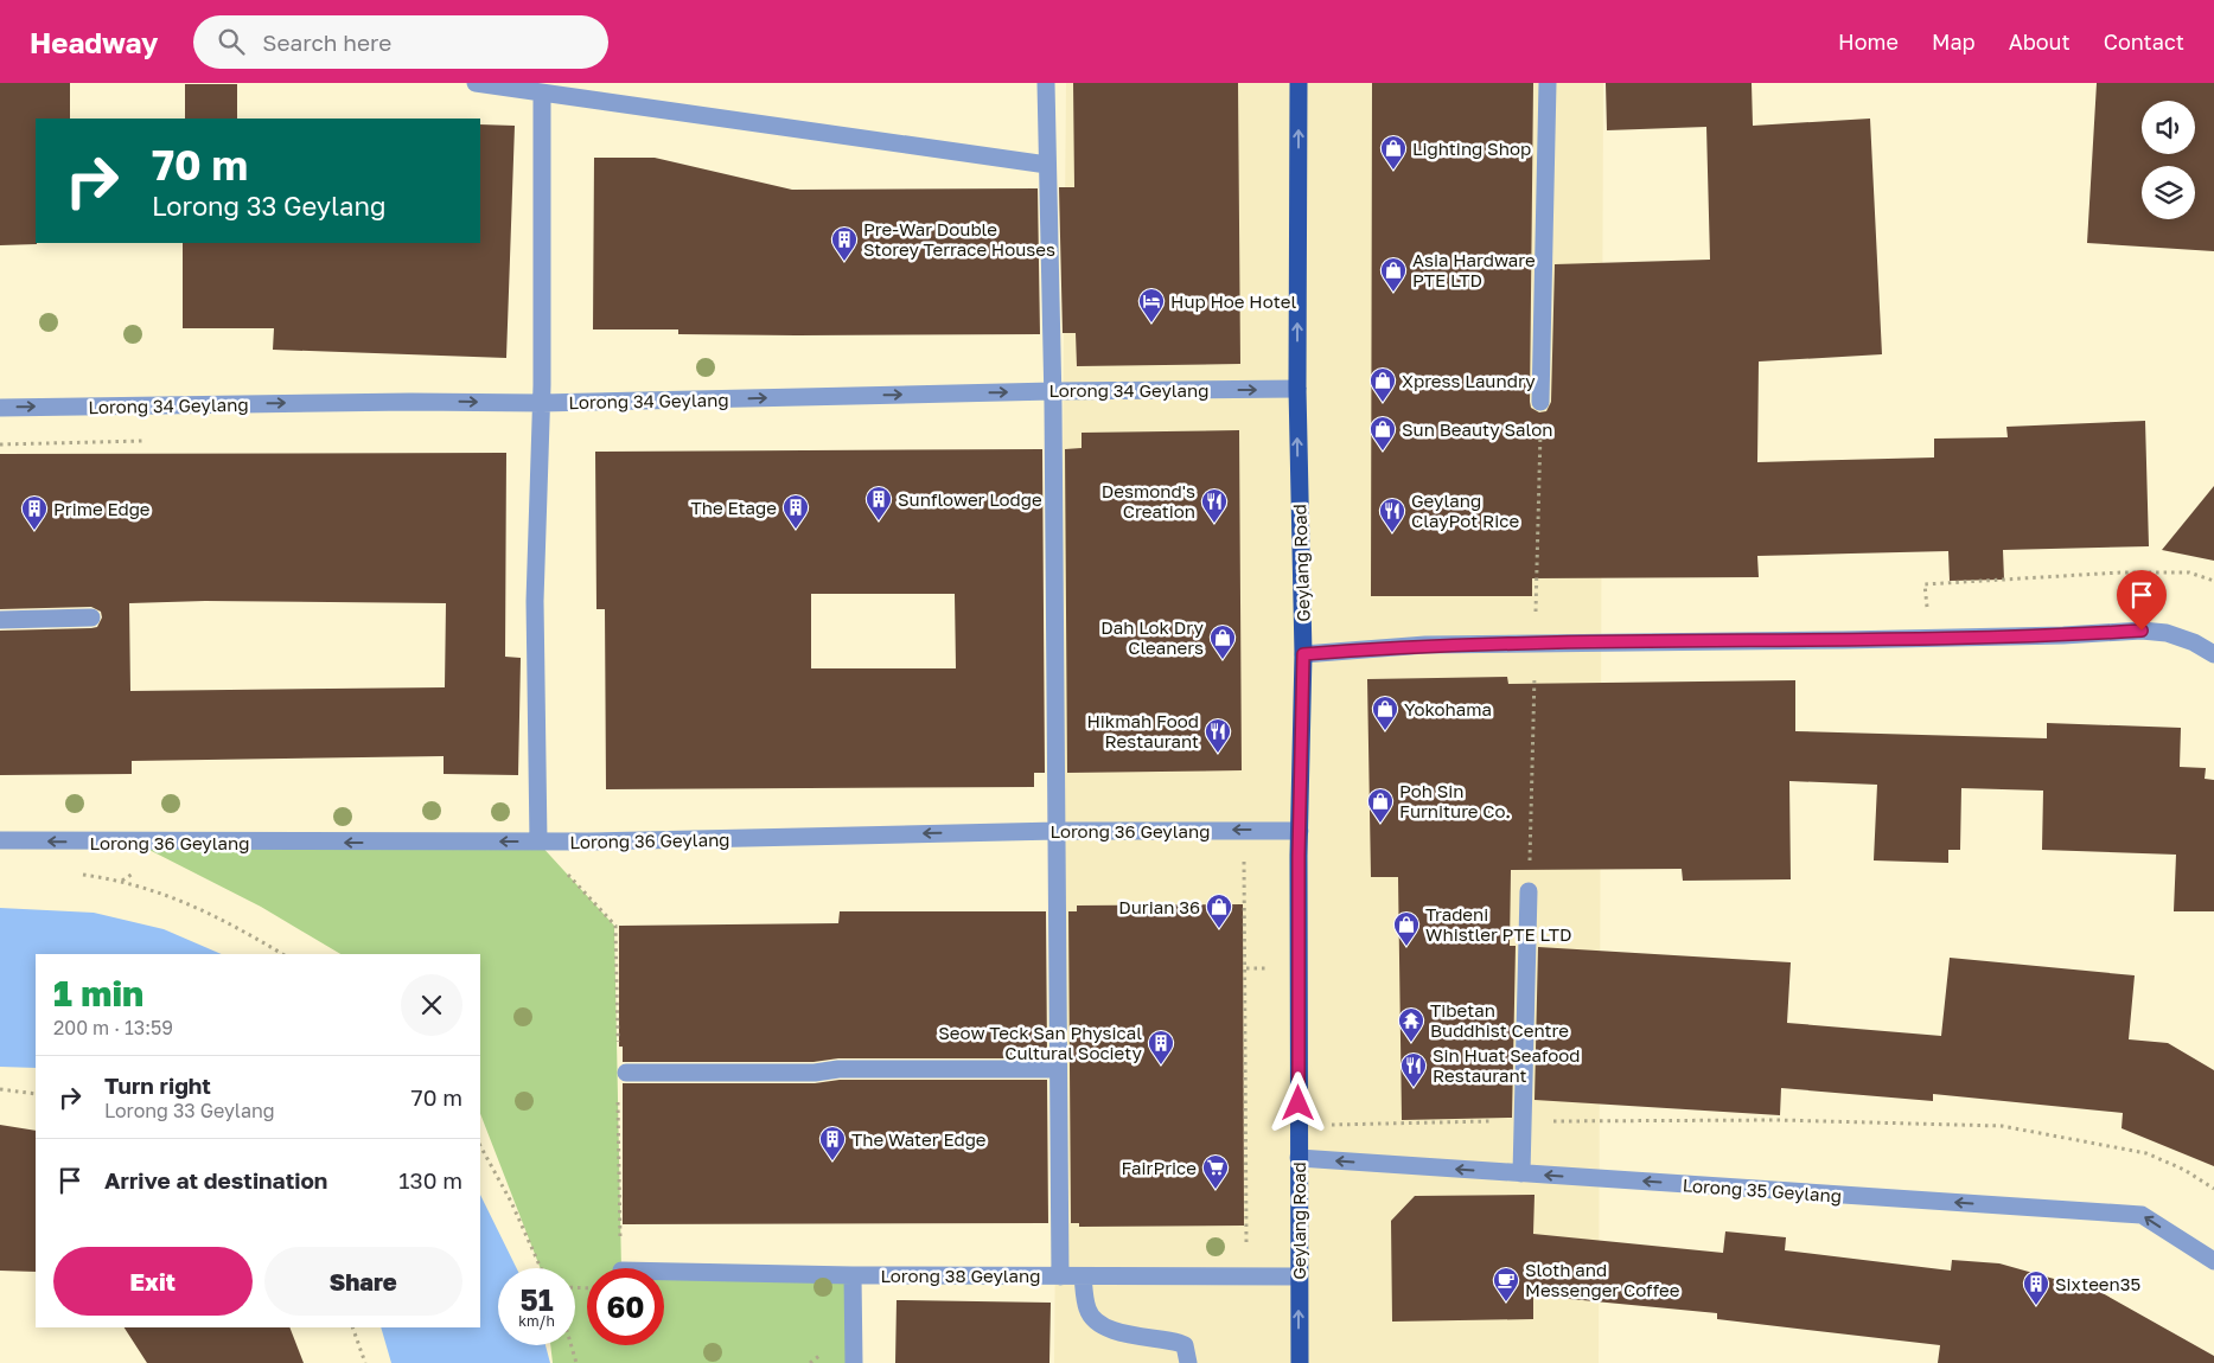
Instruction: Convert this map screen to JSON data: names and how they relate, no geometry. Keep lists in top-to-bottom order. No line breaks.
{"streets":{"main road":["Geylang Road"],"street":["Lorong 34 Geylang","Lorong 36 Geylang","Lorong 35 Geylang","Lorong 38 Geylang"]},"crossings":[["Lorong 34 Geylang","Geylang Road"],["Geylang Road","Lorong 36 Geylang"],["Geylang Road","Lorong 35 Geylang"],["Geylang Road","Lorong 38 Geylang"]],"one_way":["Lorong 34 Geylang","Geylang Road","Lorong 36 Geylang","Lorong 35 Geylang"],"places":{"shop":["Lighting Shop","Asia Hardware PTE LTD","Xpress Laundry","Sun Beauty Salon","Dah Lok Dry Cleaners","Yokohama","Poh Sin Furniture Co.","Durian 36","Tradeni Whistler PTE LTD"],"building":["Pre-War Double Storey Terrace Houses","Sunflower Lodge","The Etage","Prime Edge","Seow Teck San Physical Cultural Society","The Water Edge","Sixteen35"],"hotel":["Hup Hoe Hotel"],"restaurant":["Desmond's Creation","Geylang ClayPot Rice","Hikmah Food Restaurant","Sin Huat Seafood Restaurant"],"temple":["Tibetan Buddhist Centre"],"supermarket":["FairPrice"],"cafe":["Sloth and Messenger Coffee"]},"page":{"header":"Headway","search":"Search here","nav":["Home","Map","About","Contact"],"turn":["70 m","Lorong 33 Geylang"],"heading":["1 min","200 m · 13:59"],"list":[{"name":"Turn right","note":"Lorong 33 Geylang","value":"70 m"},{"name":"Arrive at destination","value":"130 m"}],"buttons":["Exit","Share"],"speed":"51 km/h","limit":"60"}}
